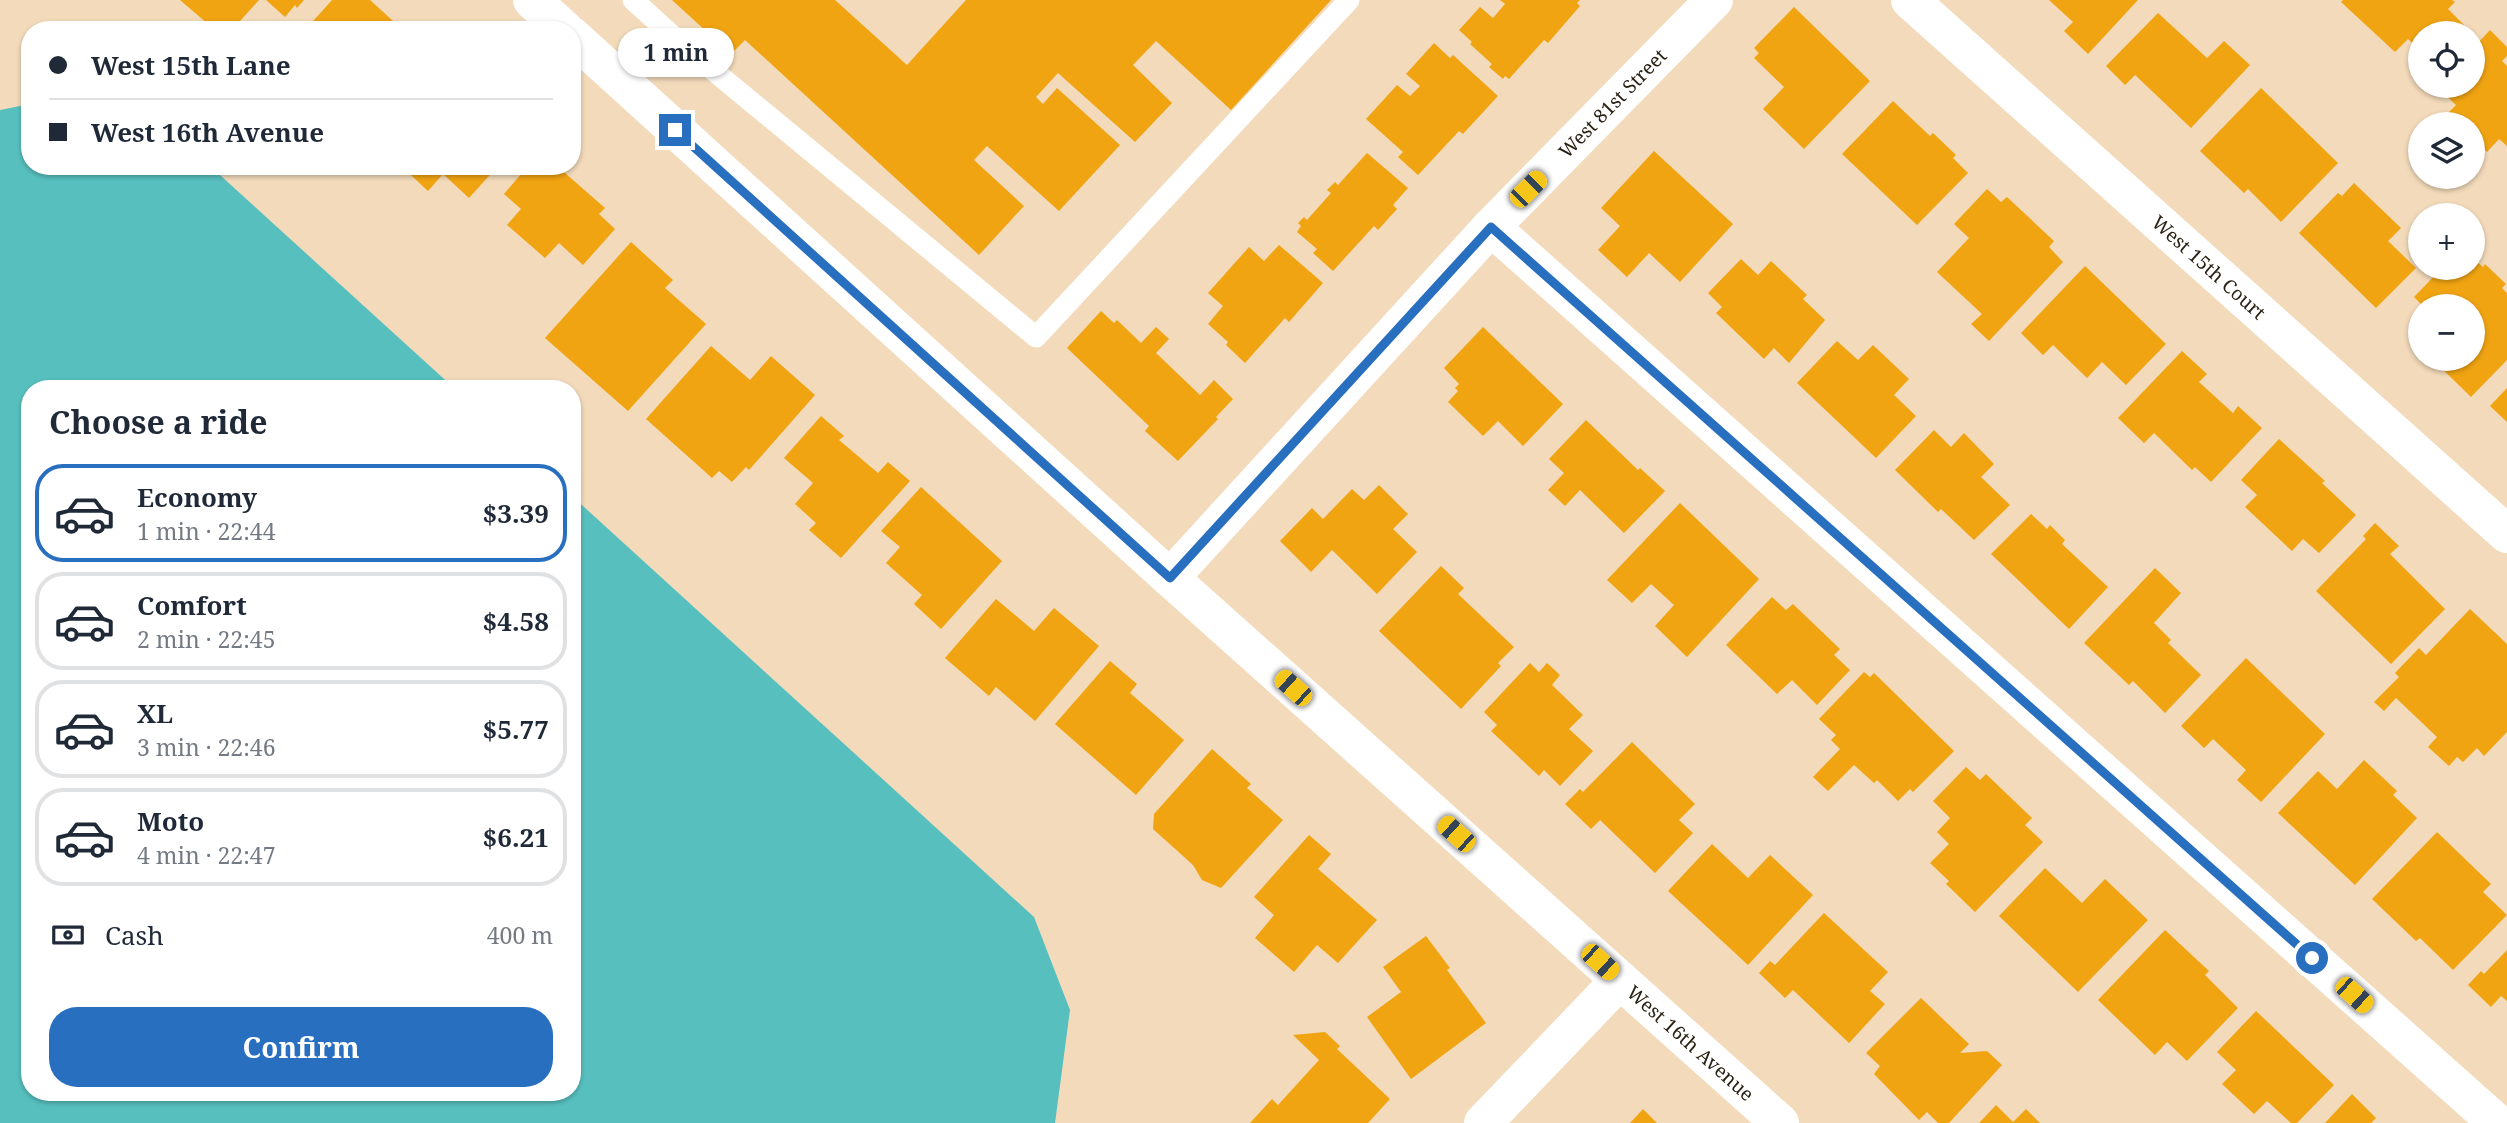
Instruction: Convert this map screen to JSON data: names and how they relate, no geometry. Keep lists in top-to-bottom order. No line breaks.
{"streets":{"street":["West 81st Street","West 15th Court","West 16th Avenue"]},"crossings":[["West 81st Street","West 16th Avenue"]],"page":{"map_buttons":["+","−"],"banner":["West 15th Lane","West 16th Avenue"],"bubble":"1 min","heading":"Choose a ride","list":[{"name":"Economy","note":"1 min · 22:44","value":"$3.39"},{"name":"Comfort","note":"2 min · 22:45","value":"$4.58"},{"name":"XL","note":"3 min · 22:46","value":"$5.77"},{"name":"Moto","note":"4 min · 22:47","value":"$6.21"}],"pay":["Cash","400 m"],"buttons":"Confirm"}}
